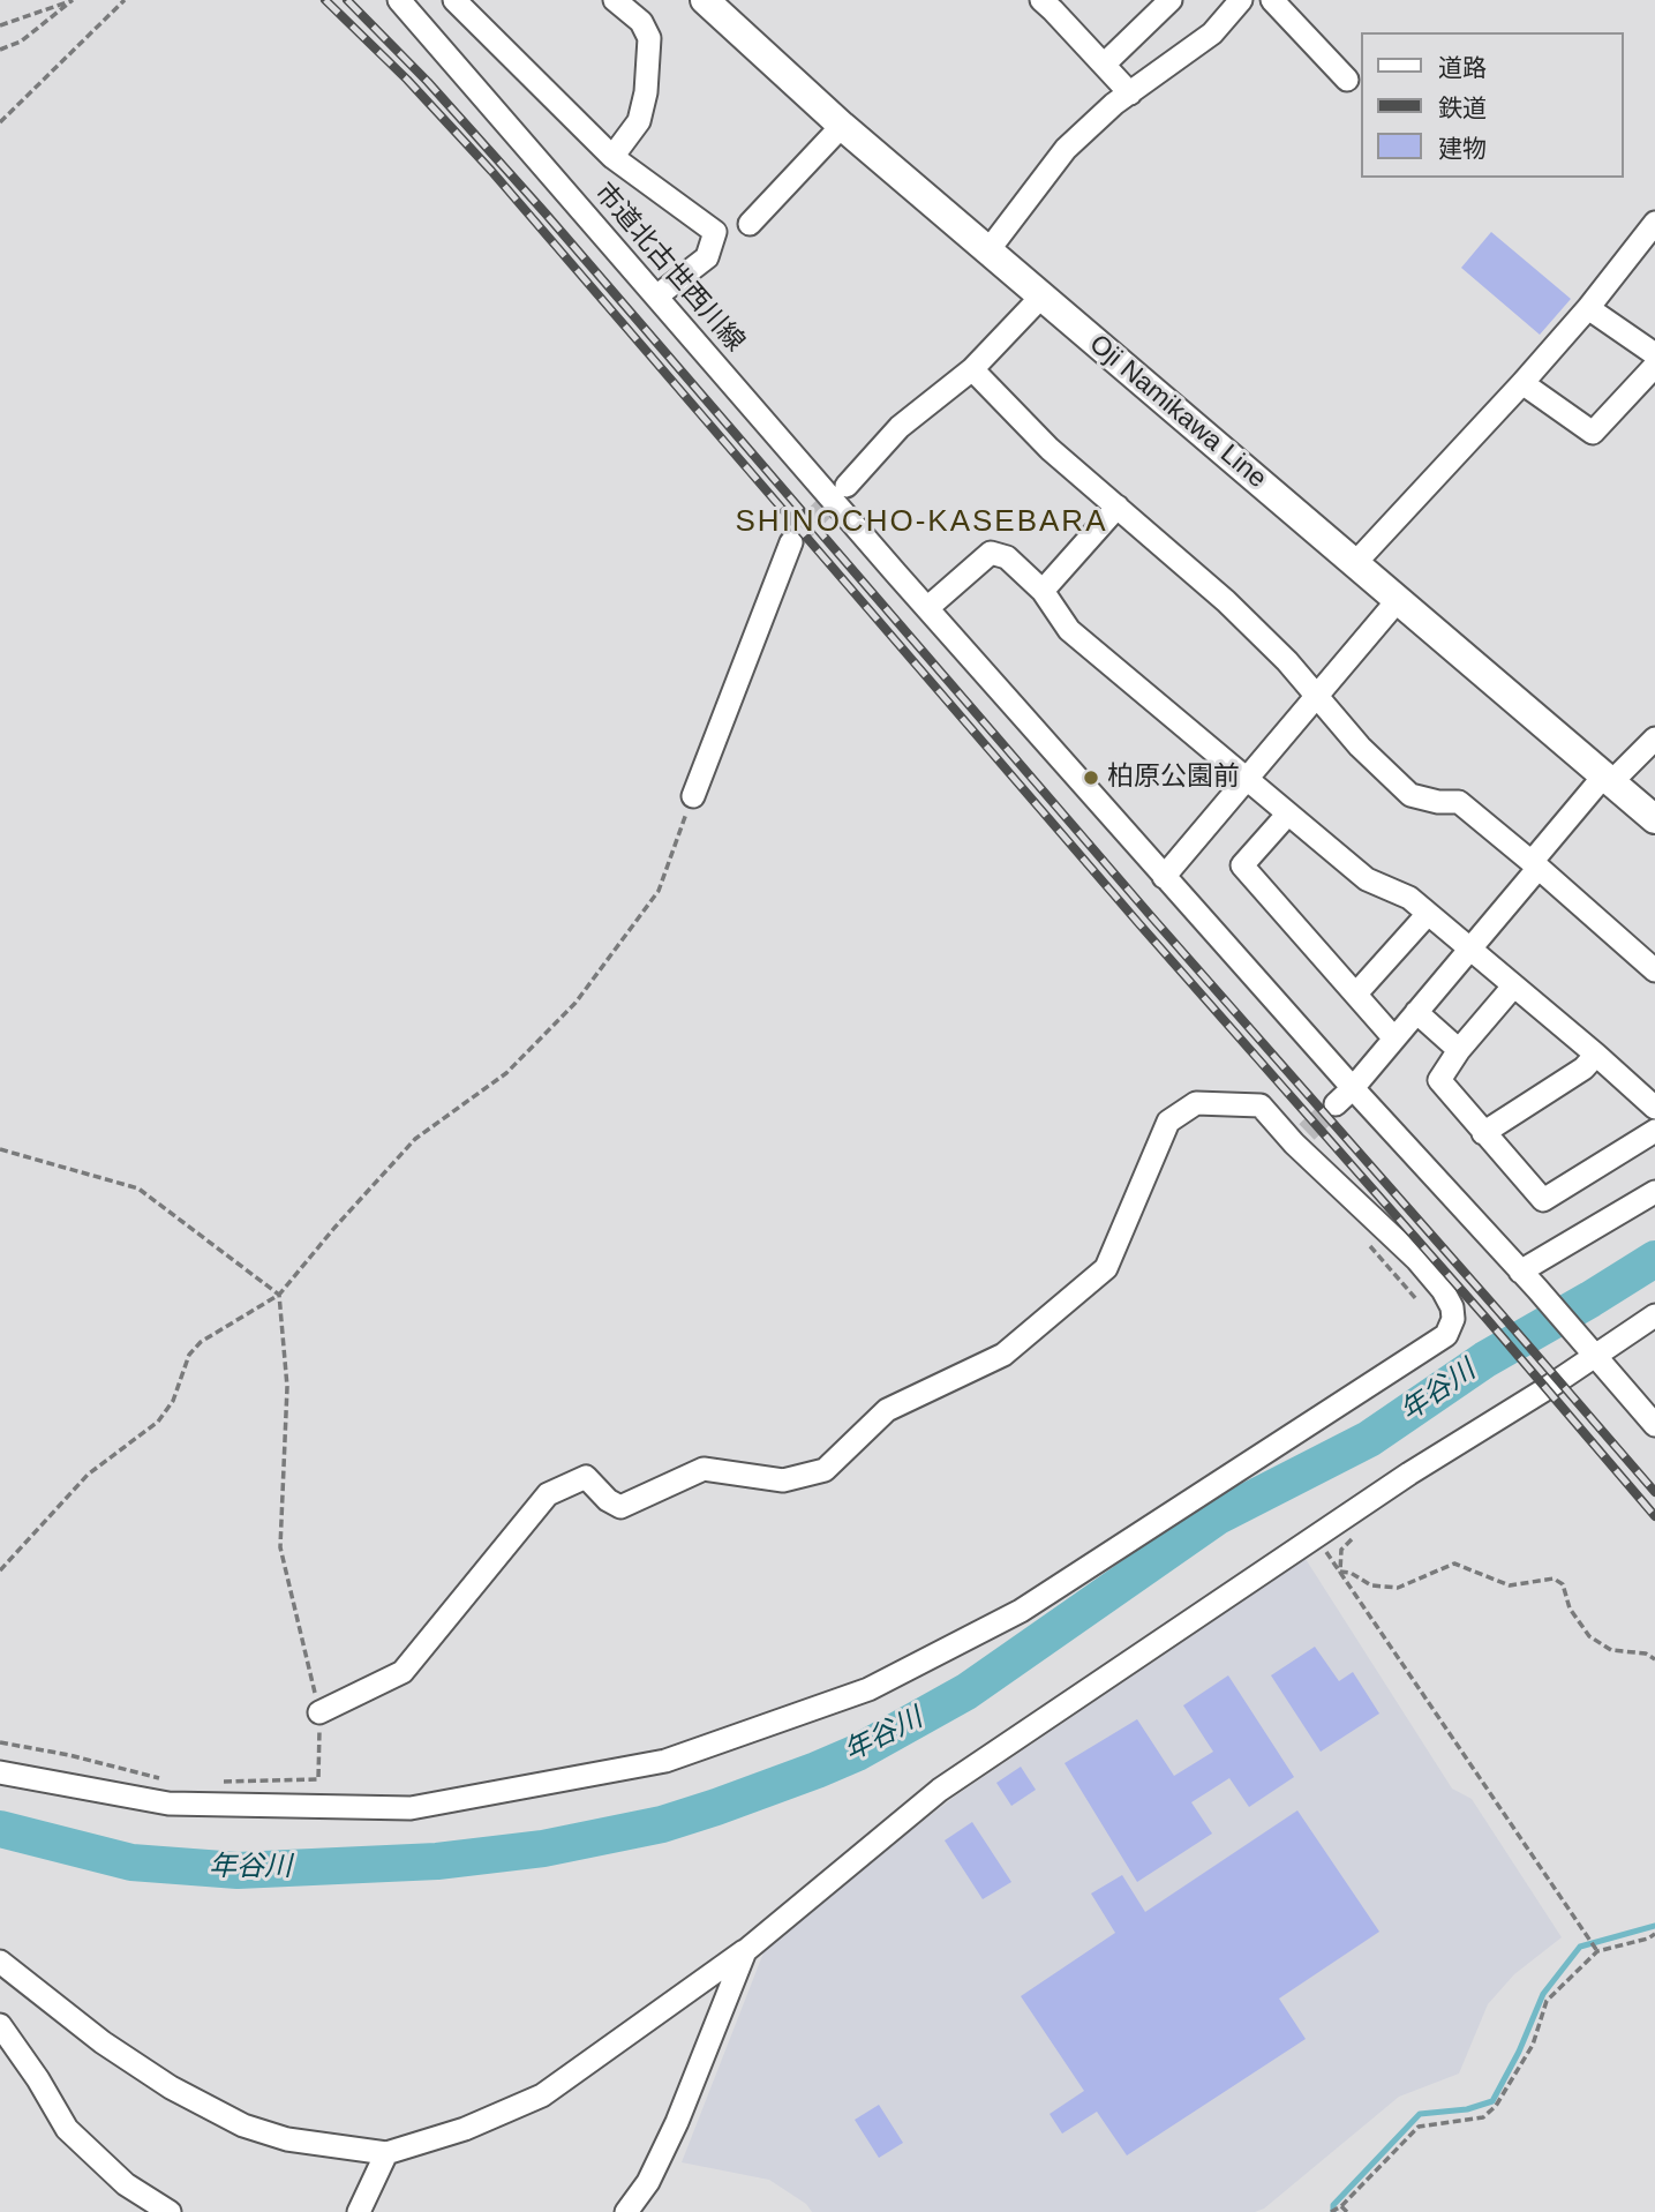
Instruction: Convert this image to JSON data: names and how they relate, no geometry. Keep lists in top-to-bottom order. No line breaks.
{"streets":{"main road":["Oji Namikawa Line"],"street":["市道北古世西川線"]},"districts":["SHINOCHO-KASEBARA"],"water":["年谷川"],"places":["柏原公園前"],"legend":["道路","鉄道","建物"]}
